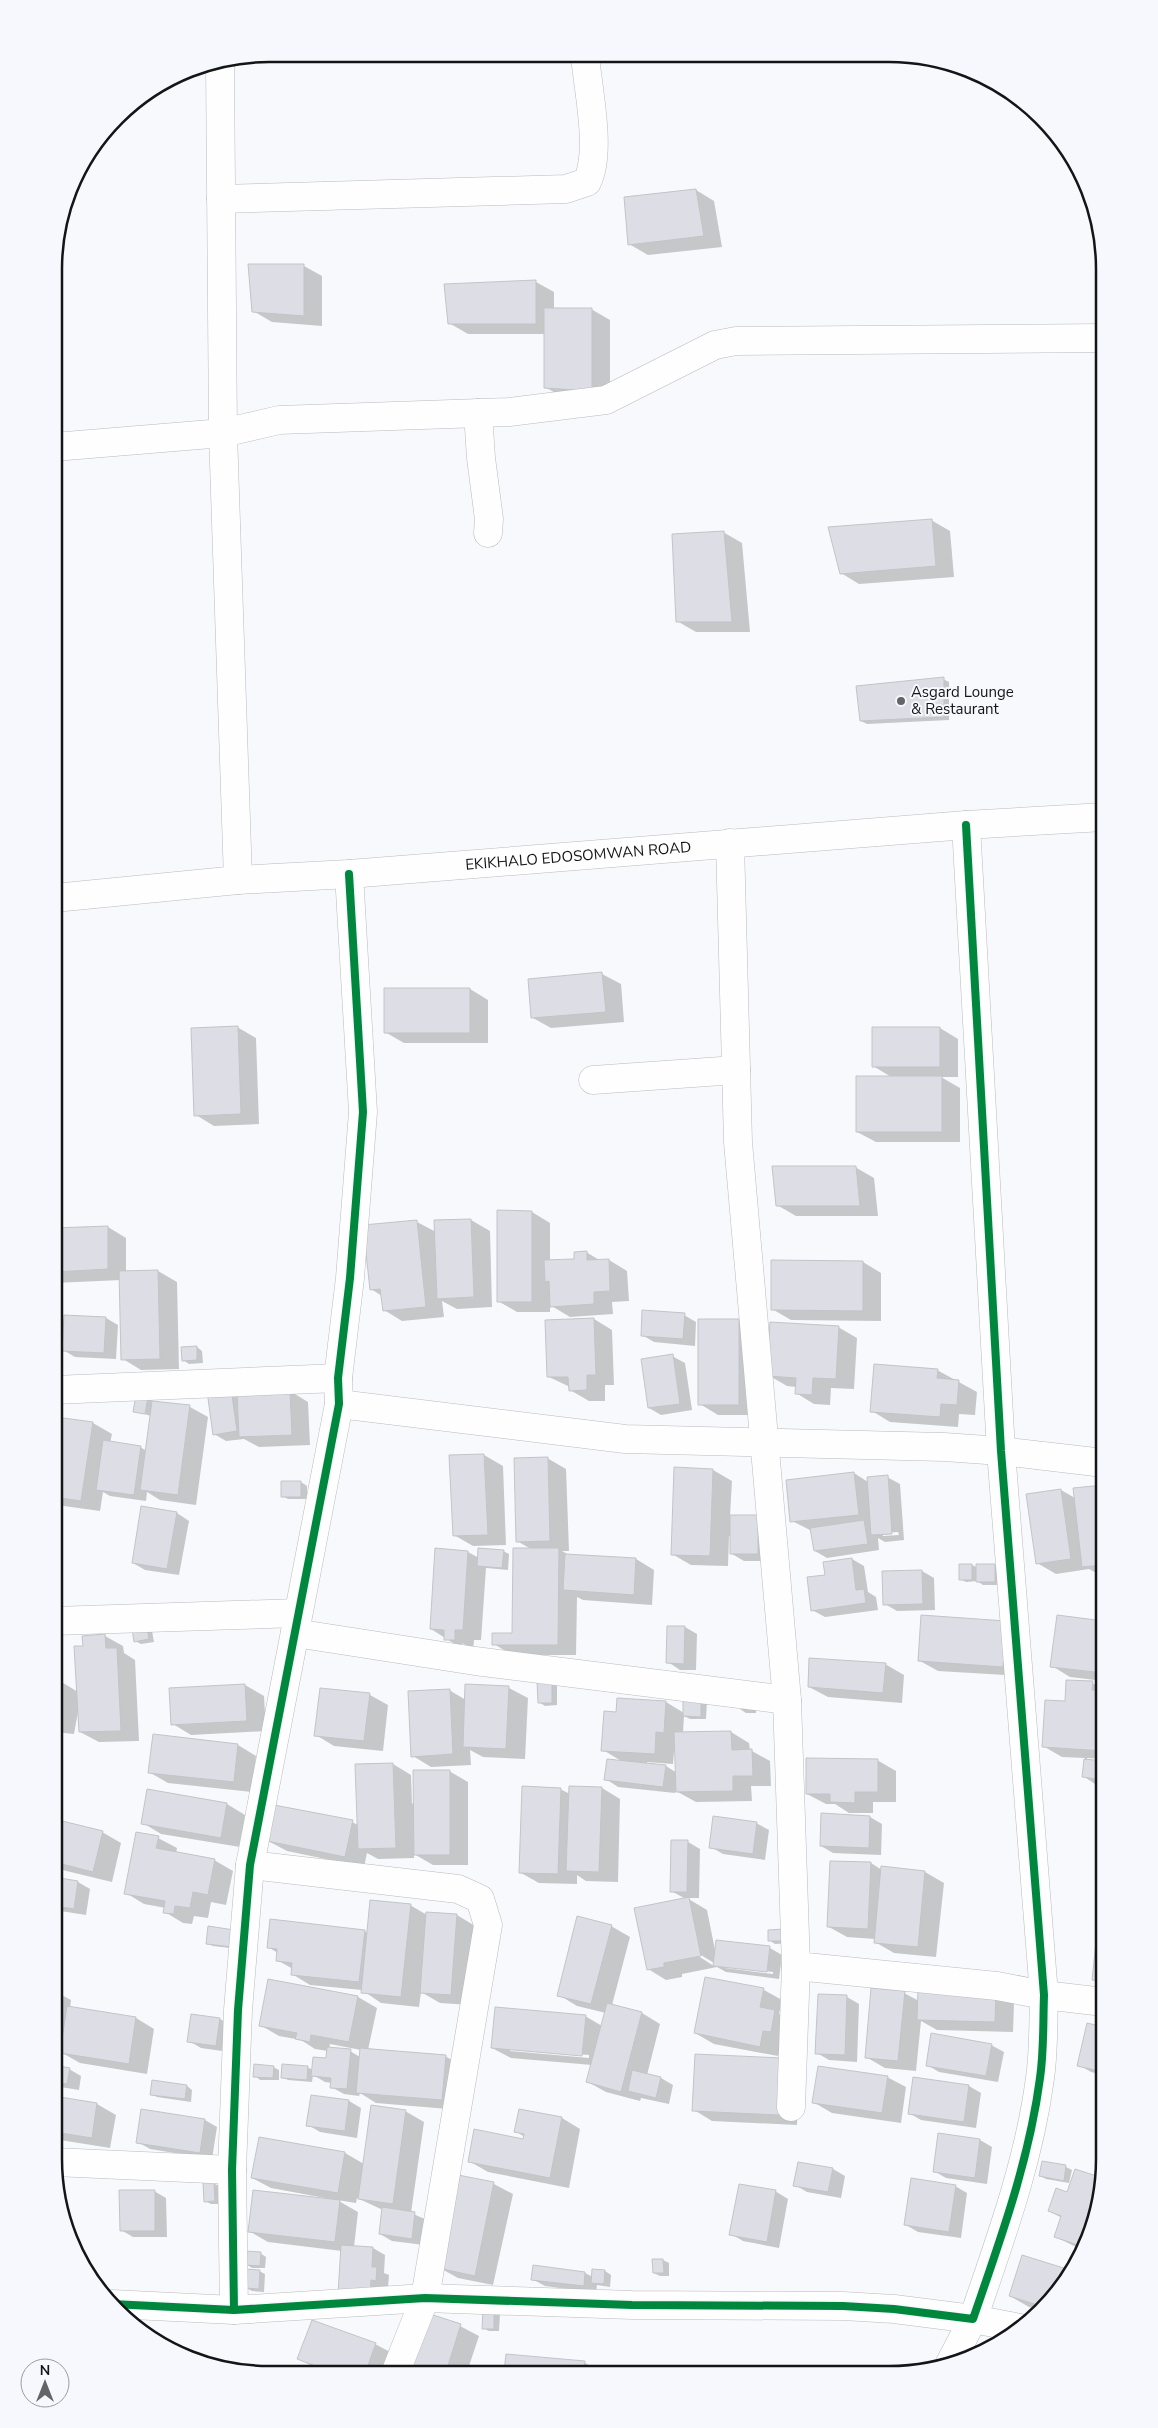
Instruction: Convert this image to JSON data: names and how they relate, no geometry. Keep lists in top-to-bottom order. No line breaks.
{"streets":{"street":["EKIKHALO EDOSOMWAN ROAD"]},"places":["Asgard Lounge & Restaurant"],"north":"top"}
